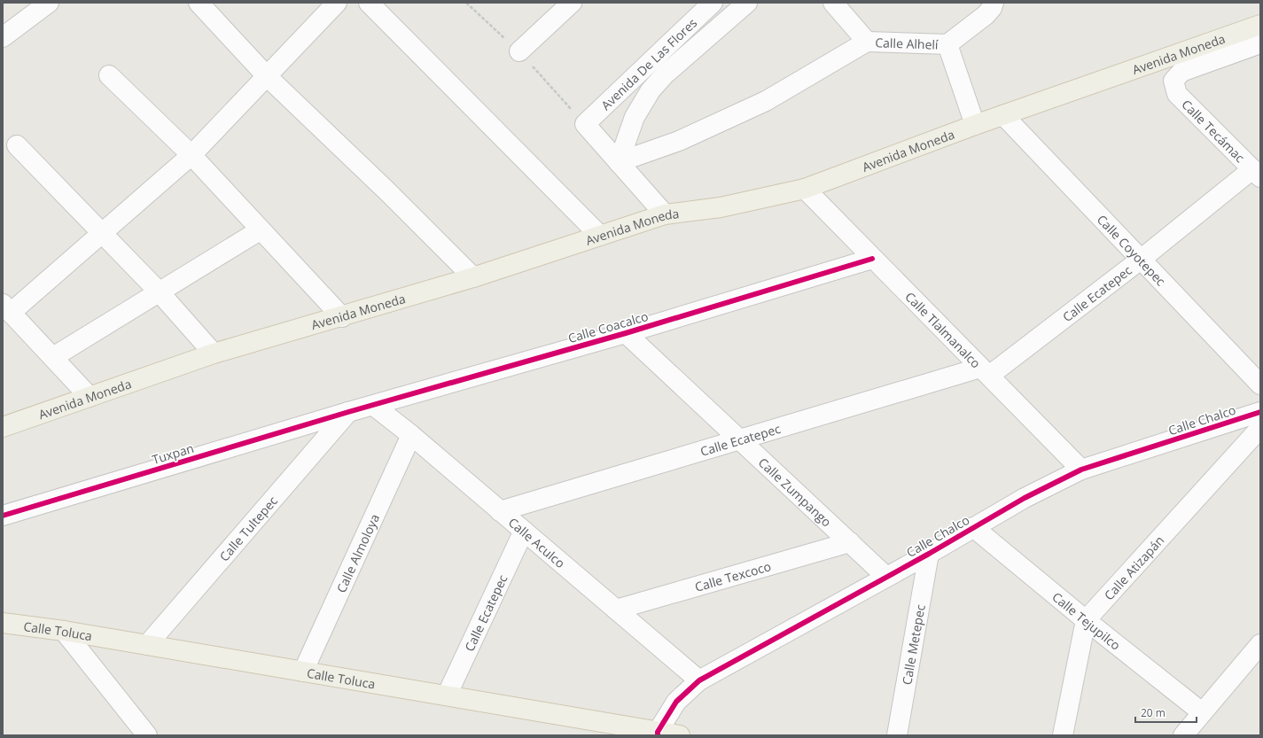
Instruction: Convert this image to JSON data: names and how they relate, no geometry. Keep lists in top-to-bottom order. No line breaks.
{"streets":{"main road":["Avenida Moneda","Calle Toluca"],"street":["Calle Alhelí","Avenida De Las Flores","Calle Tecámac","Calle Coyotepec","Calle Ecatepec","Calle Coacalco","Calle Tlalmanalco","Calle Chalco","Tuxpan","Calle Zumpango","Calle Tultepec","Calle Aculco","Calle Almoloya","Calle Atizapán","Calle Texcoco","Calle Tejupilco","Calle Metepec"]},"crossings":[["Avenida Moneda","Calle Coyotepec"],["Avenida Moneda","Calle Tlalmanalco"],["Calle Tecámac","Calle Ecatepec"],["Calle Coyotepec","Calle Ecatepec"],["Calle Ecatepec","Calle Tlalmanalco"],["Calle Ecatepec","Calle Zumpango"],["Calle Ecatepec","Calle Aculco"],["Calle Ecatepec","Calle Toluca"],["Calle Coacalco","Calle Tlalmanalco"],["Calle Coacalco","Tuxpan"],["Calle Coacalco","Calle Zumpango"],["Calle Coacalco","Calle Tultepec"],["Calle Coacalco","Calle Aculco"],["Calle Tlalmanalco","Calle Chalco"],["Calle Chalco","Calle Zumpango"],["Calle Chalco","Calle Aculco"],["Calle Chalco","Calle Tejupilco"],["Calle Chalco","Calle Toluca"],["Calle Chalco","Calle Metepec"],["Tuxpan","Calle Tultepec"],["Calle Zumpango","Calle Texcoco"],["Calle Tultepec","Calle Toluca"],["Calle Aculco","Calle Almoloya"],["Calle Aculco","Calle Texcoco"],["Calle Almoloya","Calle Toluca"],["Calle Atizapán","Calle Tejupilco"]],"scale_bar":"20 m"}
